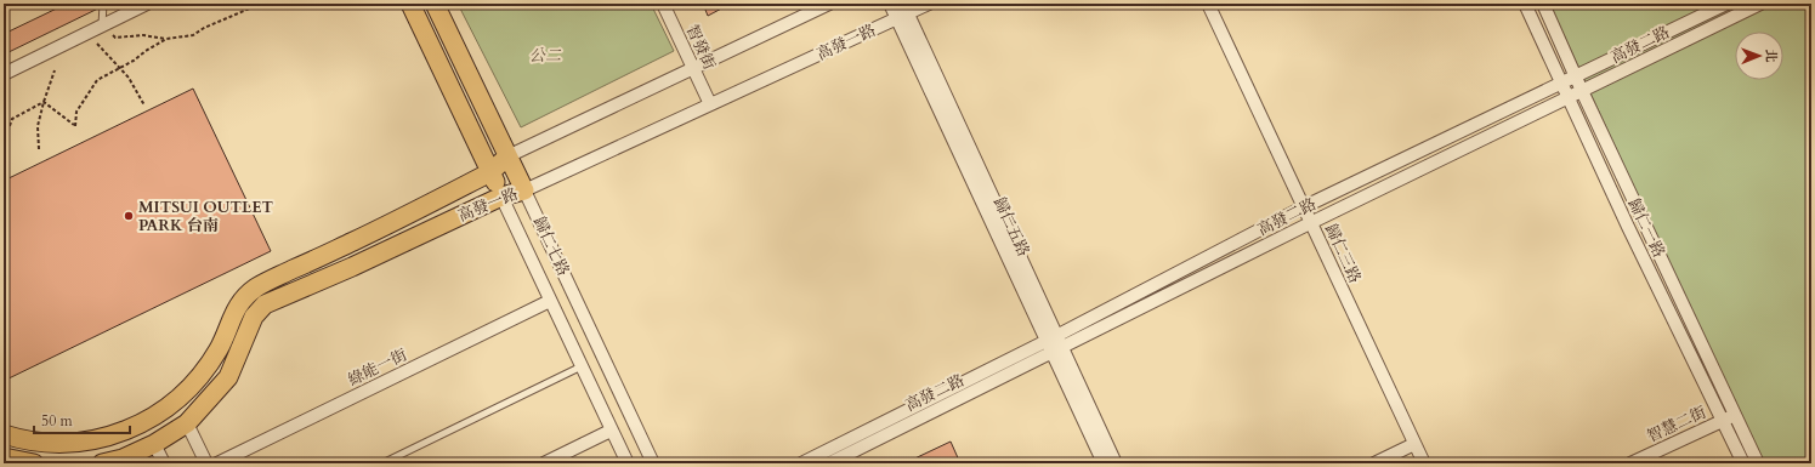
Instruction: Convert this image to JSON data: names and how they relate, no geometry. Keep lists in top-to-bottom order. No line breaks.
{"streets":{"main road":["高發一路","歸仁七路"],"street":["高發二路","智發街","歸仁五路","歸仁一路","歸仁三路","綠能一街","智慧二街"]},"crossings":[["高發一路","智發街"],["高發一路","歸仁五路"],["高發一路","歸仁七路"],["高發二路","歸仁五路"],["高發二路","歸仁一路"],["高發二路","歸仁三路"],["歸仁一路","智慧二街"],["歸仁七路","綠能一街"]],"parks":["公二"],"places":["MITSUI OUTLET PARK 台南"],"scale_bar":"50 m","north":"right"}
